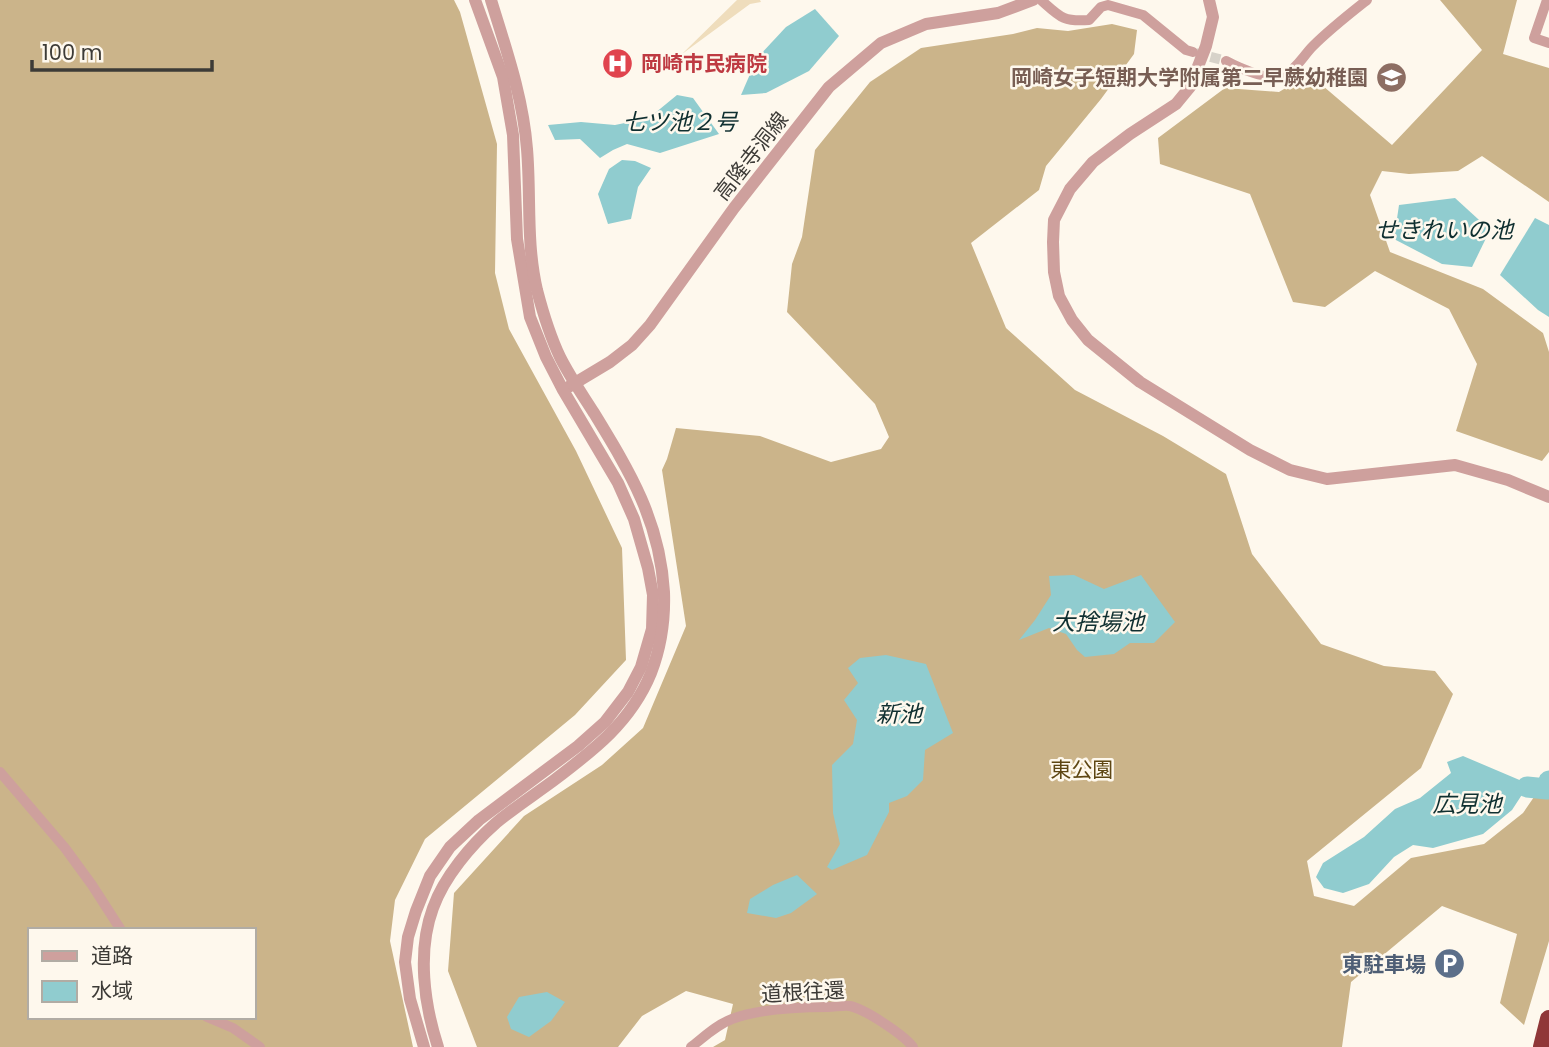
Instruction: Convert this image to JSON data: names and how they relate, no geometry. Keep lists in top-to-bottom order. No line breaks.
{"streets":{"street":["高隆寺洞線","道根往還"]},"water":["七ツ池２号","せきれいの池","大捨場池","新池","広見池"],"parks":["東公園"],"places":{"hospital":["岡崎市民病院"],"school or university":["岡崎女子短期大学附属第二早蕨幼稚園"],"parking":["東駐車場"]},"legend":["道路","水域"],"scale_bar":"100 m"}
